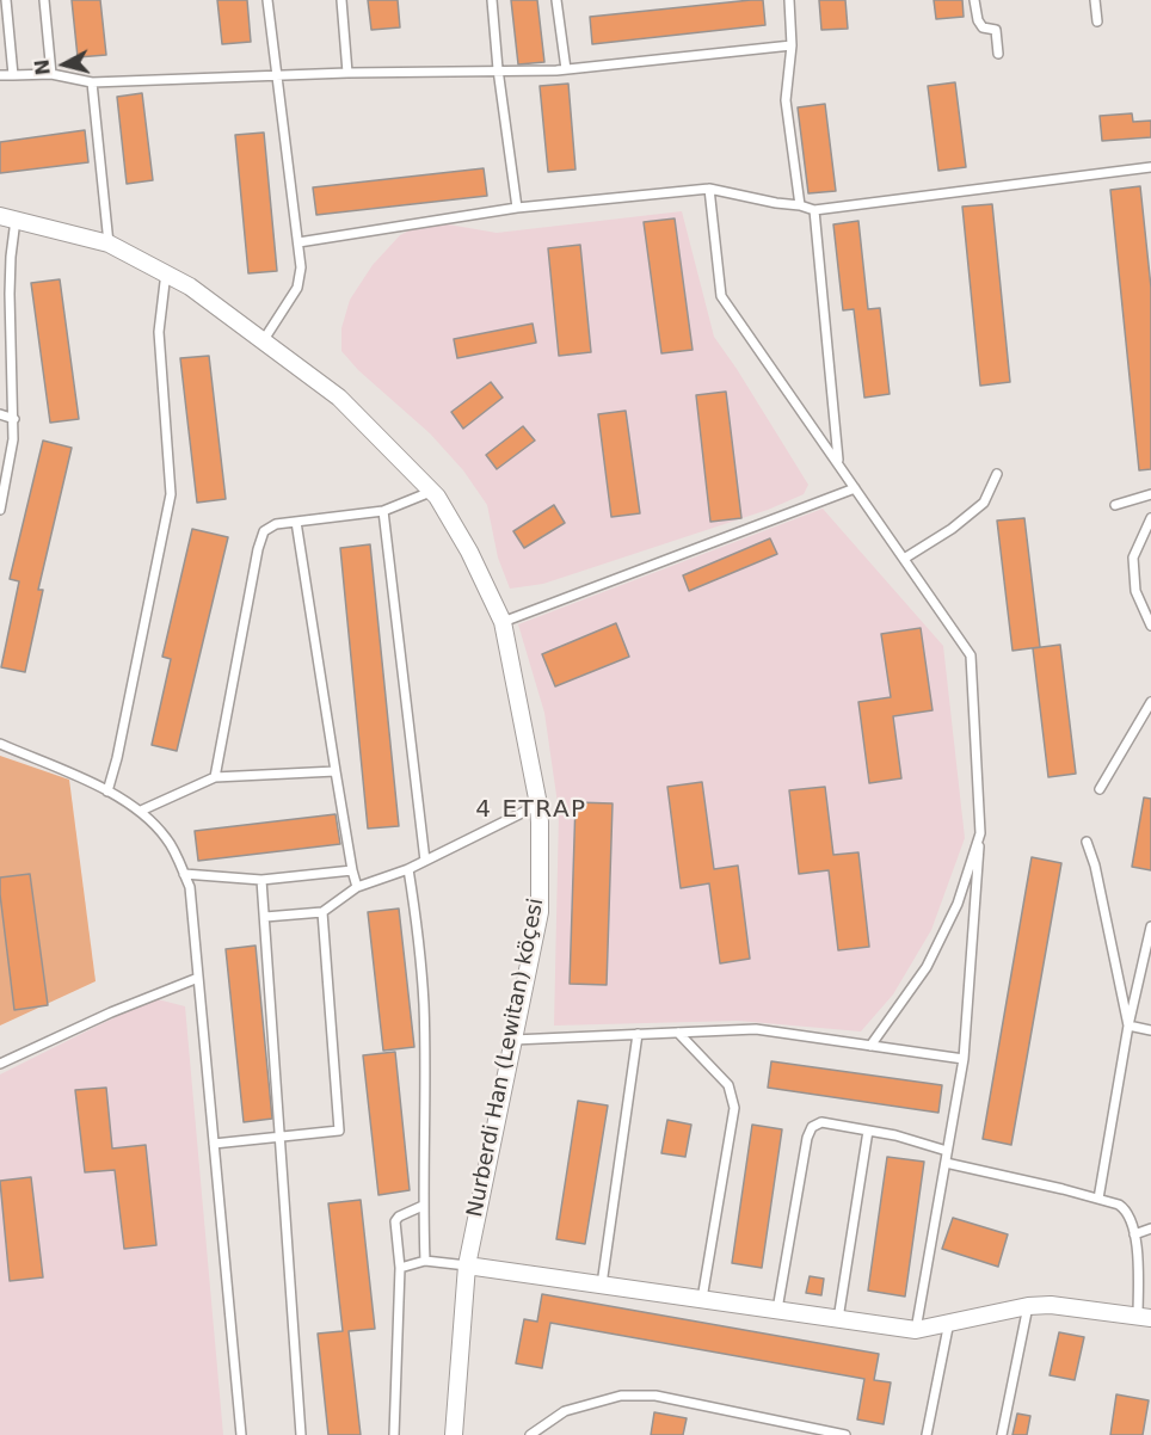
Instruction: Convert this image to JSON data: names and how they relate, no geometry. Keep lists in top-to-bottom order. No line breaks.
{"streets":{"street":["Nurberdi Han (Lewitan) köçesi"]},"districts":["4 ETRAP"],"north":"left"}
